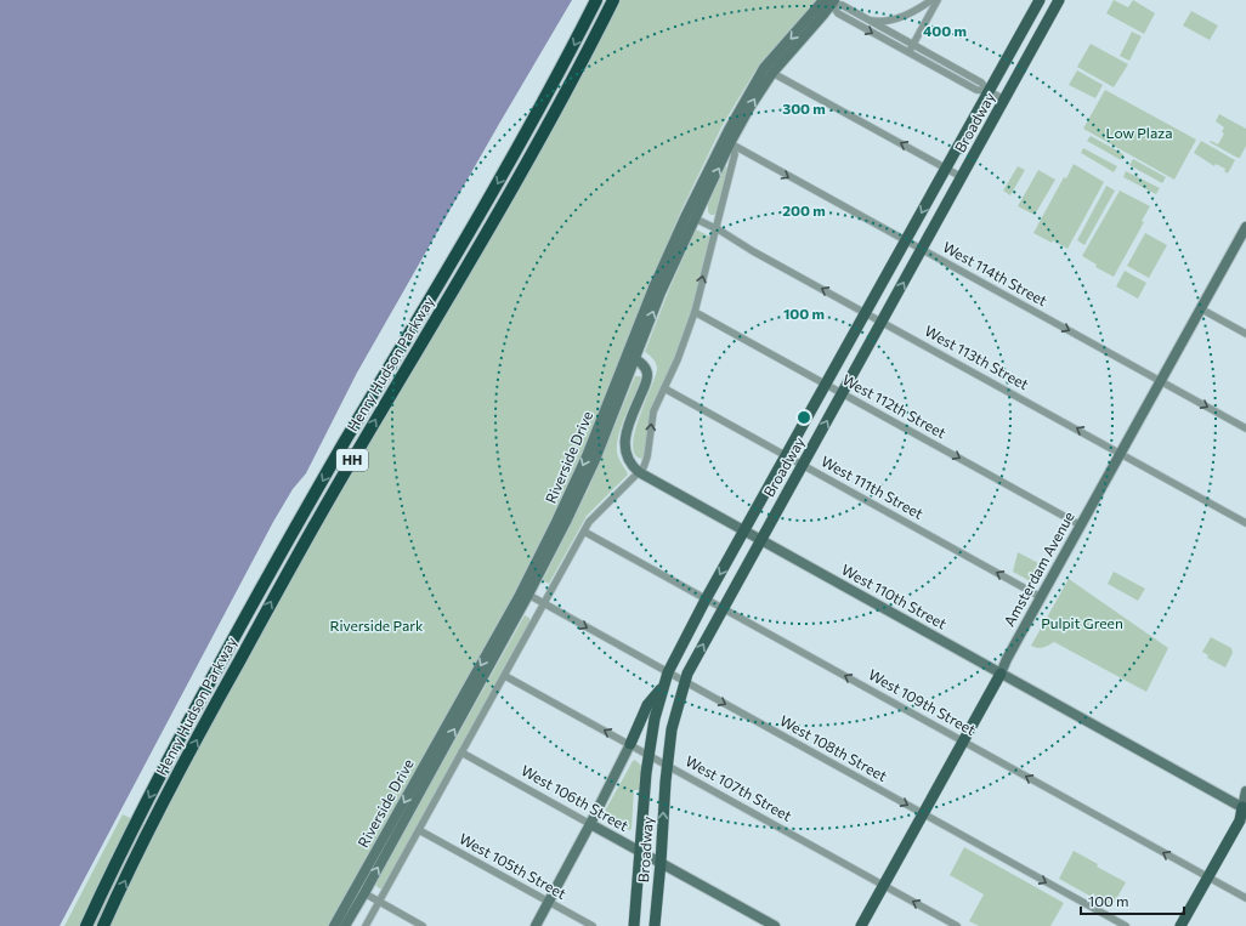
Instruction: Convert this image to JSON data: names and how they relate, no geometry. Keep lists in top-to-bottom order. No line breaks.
{"streets":{"highway":["Henry Hudson Parkway","HH"],"main road":["Broadway","Riverside Drive","Amsterdam Avenue","West 110th Street","West 106th Street"],"street":["West 114th Street","West 113th Street","West 112th Street","West 111th Street","West 109th Street","West 108th Street","West 107th Street","West 105th Street"]},"crossings":[["Broadway","West 114th Street"],["Broadway","West 113th Street"],["Broadway","West 112th Street"],["Broadway","West 111th Street"],["Broadway","West 110th Street"],["Broadway","West 109th Street"],["Broadway","West 108th Street"],["Broadway","West 107th Street"],["Broadway","West 106th Street"],["West 114th Street","Riverside Drive"],["West 114th Street","Amsterdam Avenue"],["West 113th Street","Riverside Drive"],["West 113th Street","Amsterdam Avenue"],["West 112th Street","Amsterdam Avenue"],["Riverside Drive","West 110th Street"],["Riverside Drive","West 108th Street"],["West 111th Street","Amsterdam Avenue"],["Amsterdam Avenue","West 110th Street"],["Amsterdam Avenue","West 109th Street"],["Amsterdam Avenue","West 108th Street"],["Amsterdam Avenue","West 107th Street"]],"one_way":["West 114th Street","West 113th Street","West 112th Street","West 111th Street","West 109th Street","West 108th Street","West 107th Street"],"parks":["Low Plaza","Pulpit Green","Riverside Park"],"scale_bar":"100 m","rings":["400 m","300 m","200 m","100 m"]}
